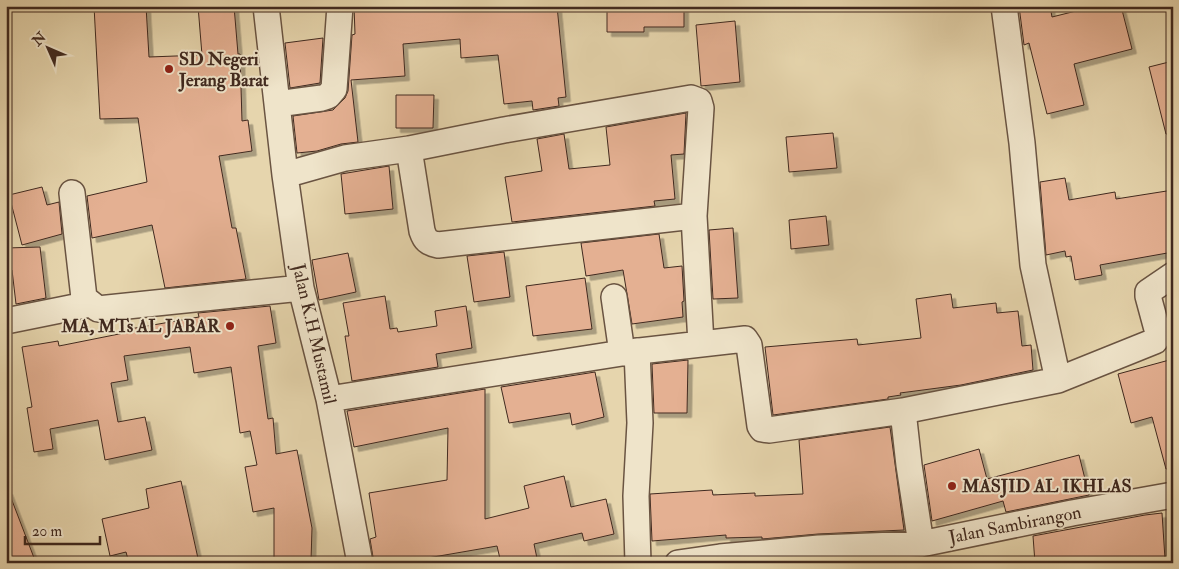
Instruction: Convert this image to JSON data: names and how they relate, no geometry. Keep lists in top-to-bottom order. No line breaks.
{"streets":{"street":["Jalan K.H Mustamil","Jalan Sambirangon"]},"places":["SD Negeri Jerang Barat","MA, MTs AL JABAR","MASJID AL IKHLAS"],"scale_bar":"20 m","north":"top left"}
